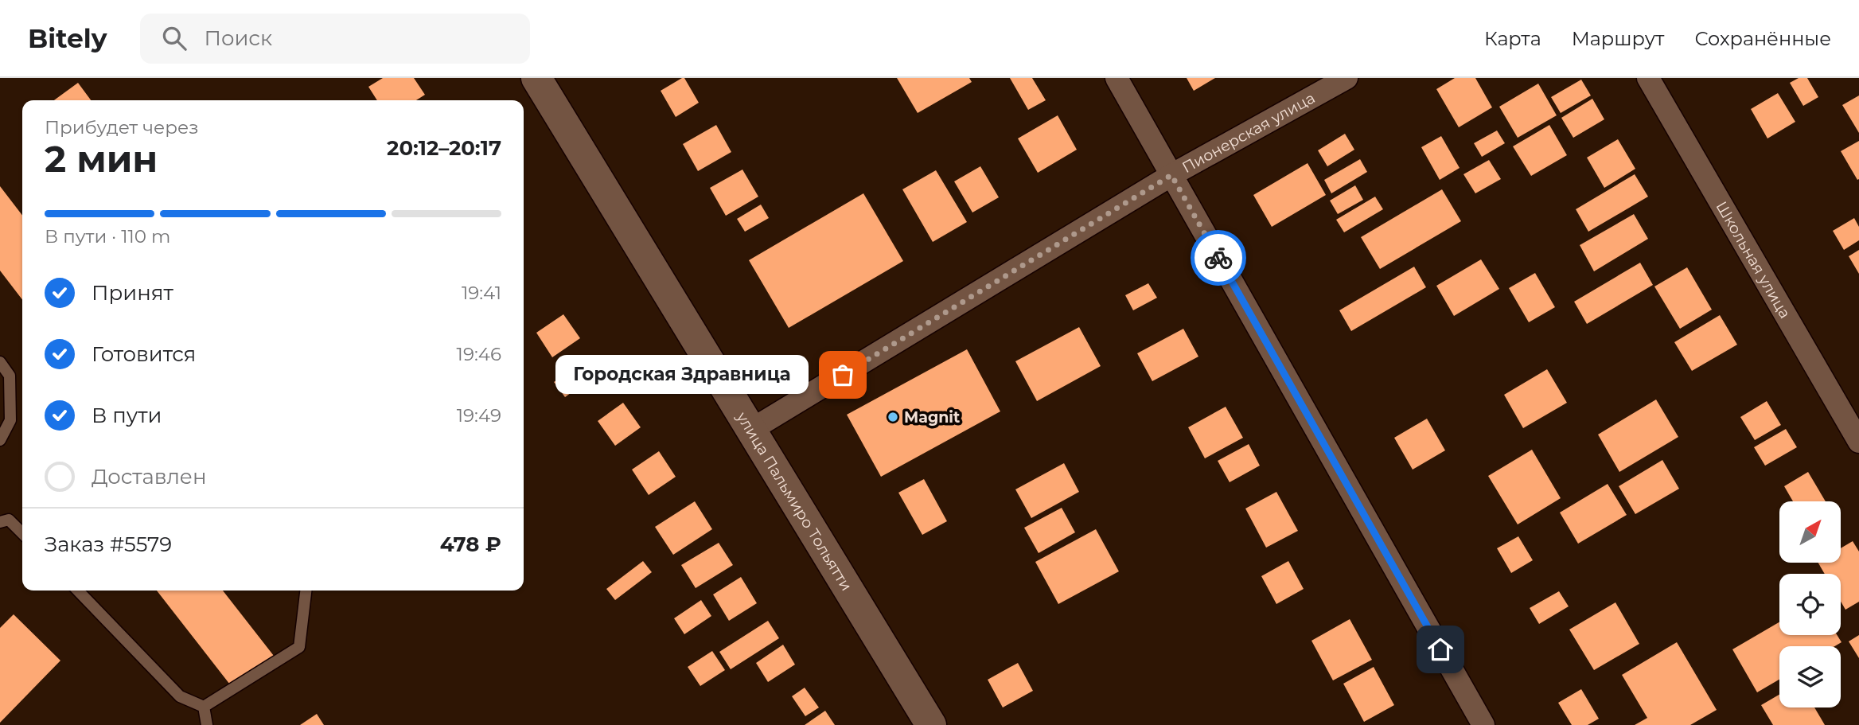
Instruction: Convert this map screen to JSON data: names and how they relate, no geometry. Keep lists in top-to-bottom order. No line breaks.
{"streets":{"street":["Пионерская улица","Школьная улица","улица Пальмиро Тольятти"]},"crossings":[["Пионерская улица","улица Пальмиро Тольятти"]],"places":["Городская Здравница","Magnit"],"north":"top right","page":{"header":"Bitely","search":"Поиск","nav":["Карта","Маршрут","Сохранённые"],"heading":["2 мин","Прибудет через","20:12–20:17"],"panel":["Заказ #5579","478 ₽"],"bar":"В пути · 110 m","list":[["Принят","19:41"],["Готовится","19:46"],["В пути","19:49"],"Доставлен"],"bubble":"Городская Здравница"}}
